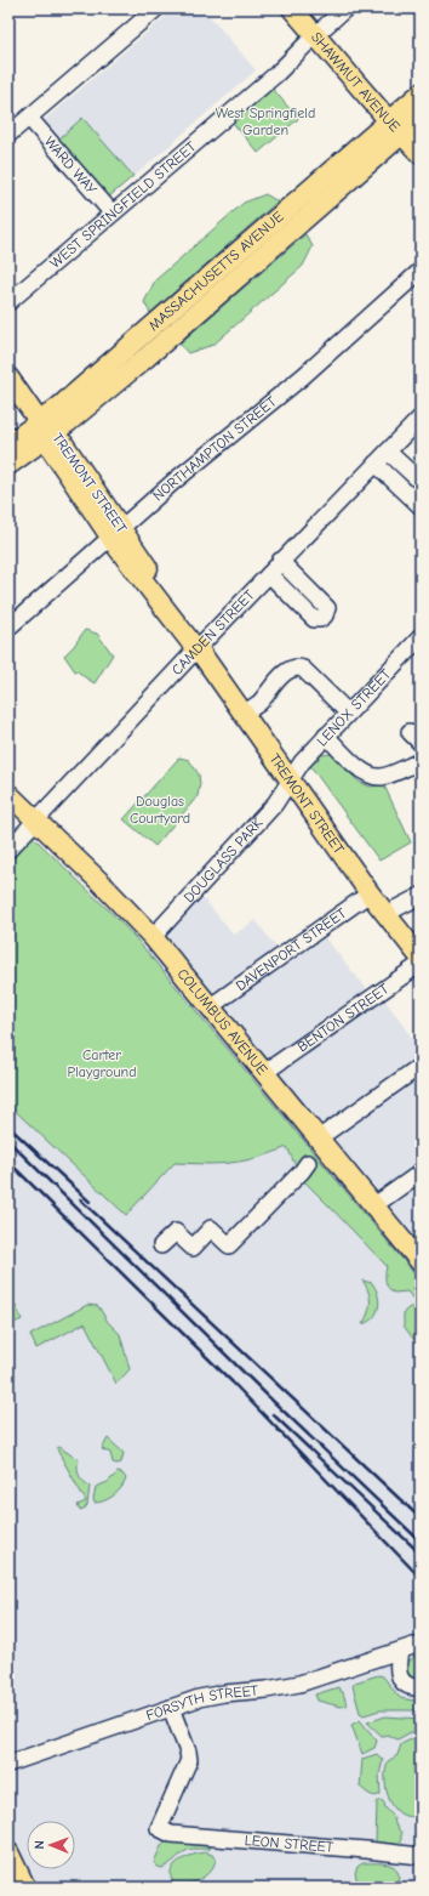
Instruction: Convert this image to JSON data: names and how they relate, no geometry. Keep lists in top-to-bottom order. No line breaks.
{"streets":{"main road":["SHAWMUT AVENUE","MASSACHUSETTS AVENUE","TREMONT STREET","COLUMBUS AVENUE"],"street":["WARD WAY","WEST SPRINGFIELD STREET","NORTHAMPTON STREET","CAMDEN STREET","LENOX STREET","DOUGLASS PARK","DAVENPORT STREET","BENTON STREET","FORSYTH STREET","LEON STREET"]},"crossings":[["SHAWMUT AVENUE","WEST SPRINGFIELD STREET"],["SHAWMUT AVENUE","MASSACHUSETTS AVENUE"],["WARD WAY","WEST SPRINGFIELD STREET"],["MASSACHUSETTS AVENUE","TREMONT STREET"],["NORTHAMPTON STREET","TREMONT STREET"],["TREMONT STREET","CAMDEN STREET"],["TREMONT STREET","LENOX STREET"],["TREMONT STREET","DOUGLASS PARK"],["TREMONT STREET","DAVENPORT STREET"],["CAMDEN STREET","COLUMBUS AVENUE"],["LENOX STREET","DOUGLASS PARK"],["DOUGLASS PARK","COLUMBUS AVENUE"],["DAVENPORT STREET","COLUMBUS AVENUE"],["BENTON STREET","COLUMBUS AVENUE"],["FORSYTH STREET","LEON STREET"]],"parks":["West Springfield Garden","Douglas Courtyard","Carter Playground"],"north":"left"}
